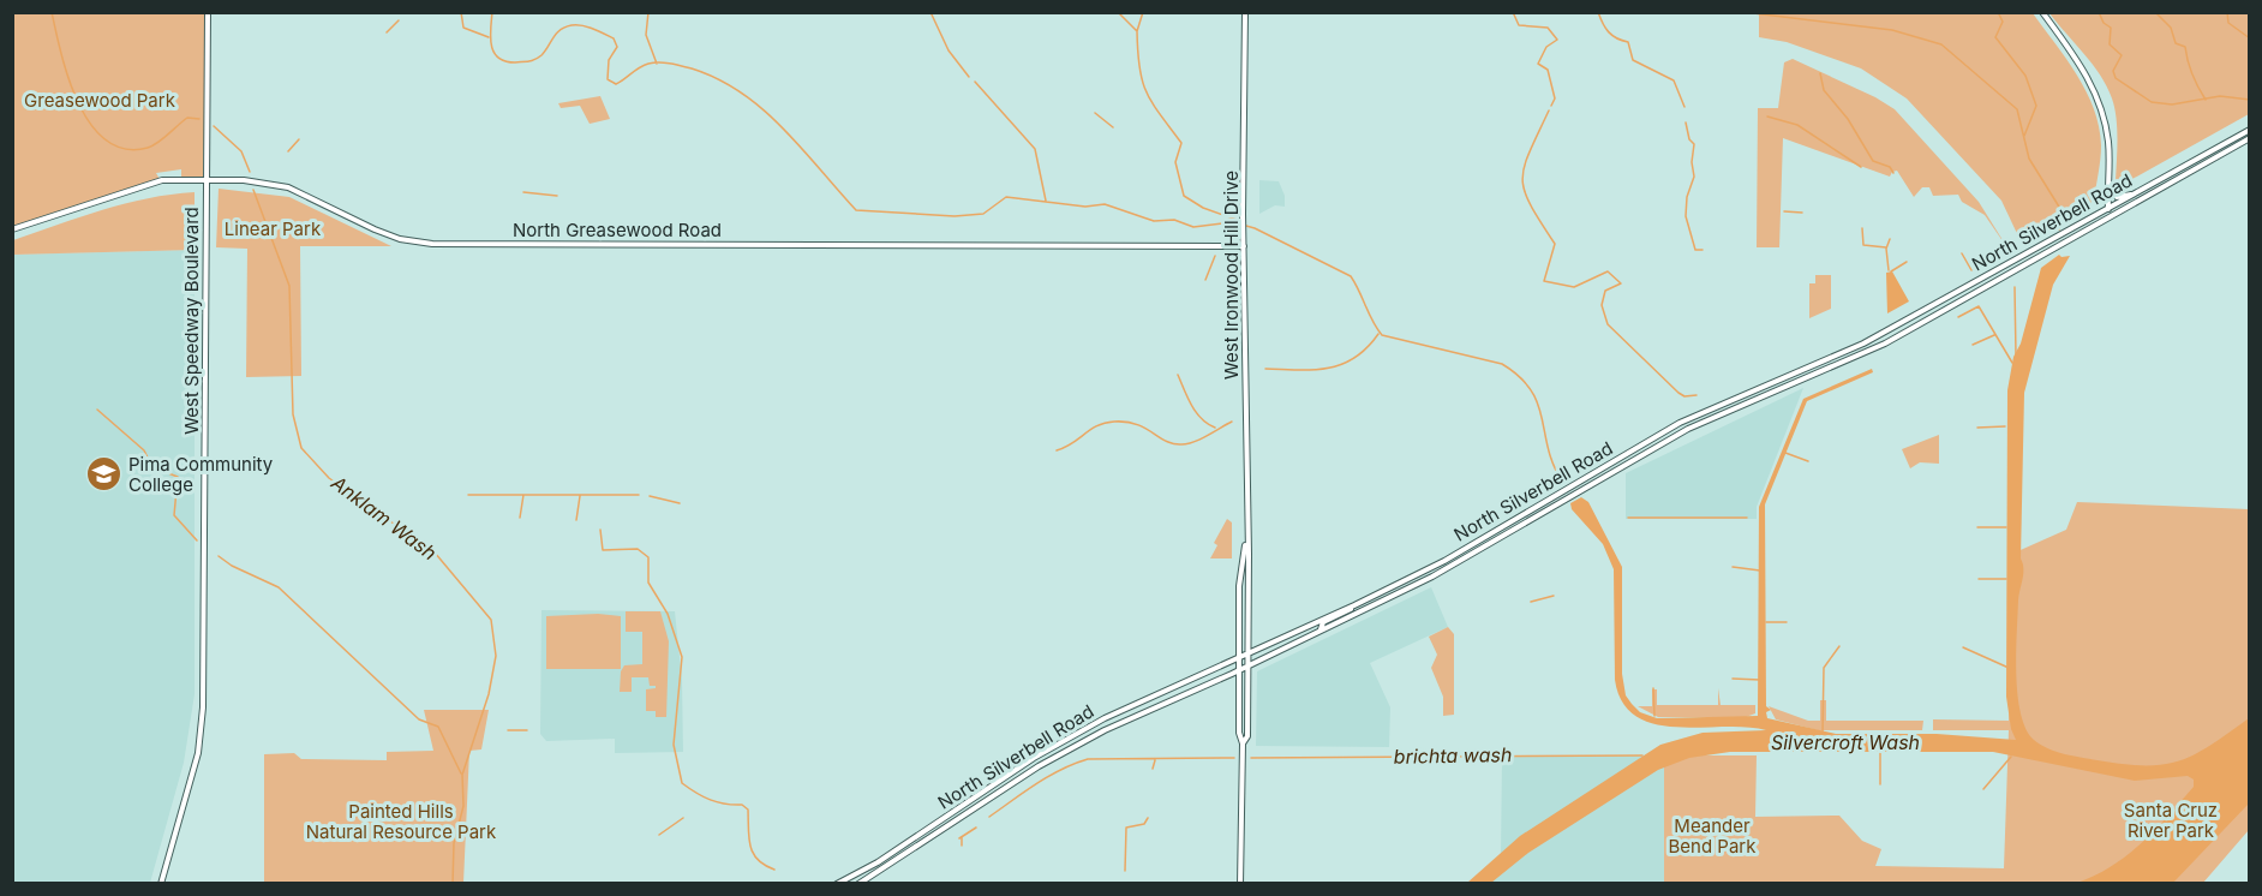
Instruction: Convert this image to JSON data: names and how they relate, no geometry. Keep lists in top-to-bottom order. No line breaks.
{"streets":{"main road":["North Silverbell Road","North Greasewood Road","West Ironwood Hill Drive","West Speedway Boulevard"]},"crossings":[["North Silverbell Road","West Ironwood Hill Drive"],["North Greasewood Road","West Ironwood Hill Drive"],["North Greasewood Road","West Speedway Boulevard"]],"water":["Anklam Wash","Silvercroft Wash","brichta wash"],"parks":["Greasewood Park","Linear Park","Santa Cruz River Park","Painted Hills Natural Resource Park","Meander Bend Park"],"places":{"school or university":["Pima Community College"]}}
